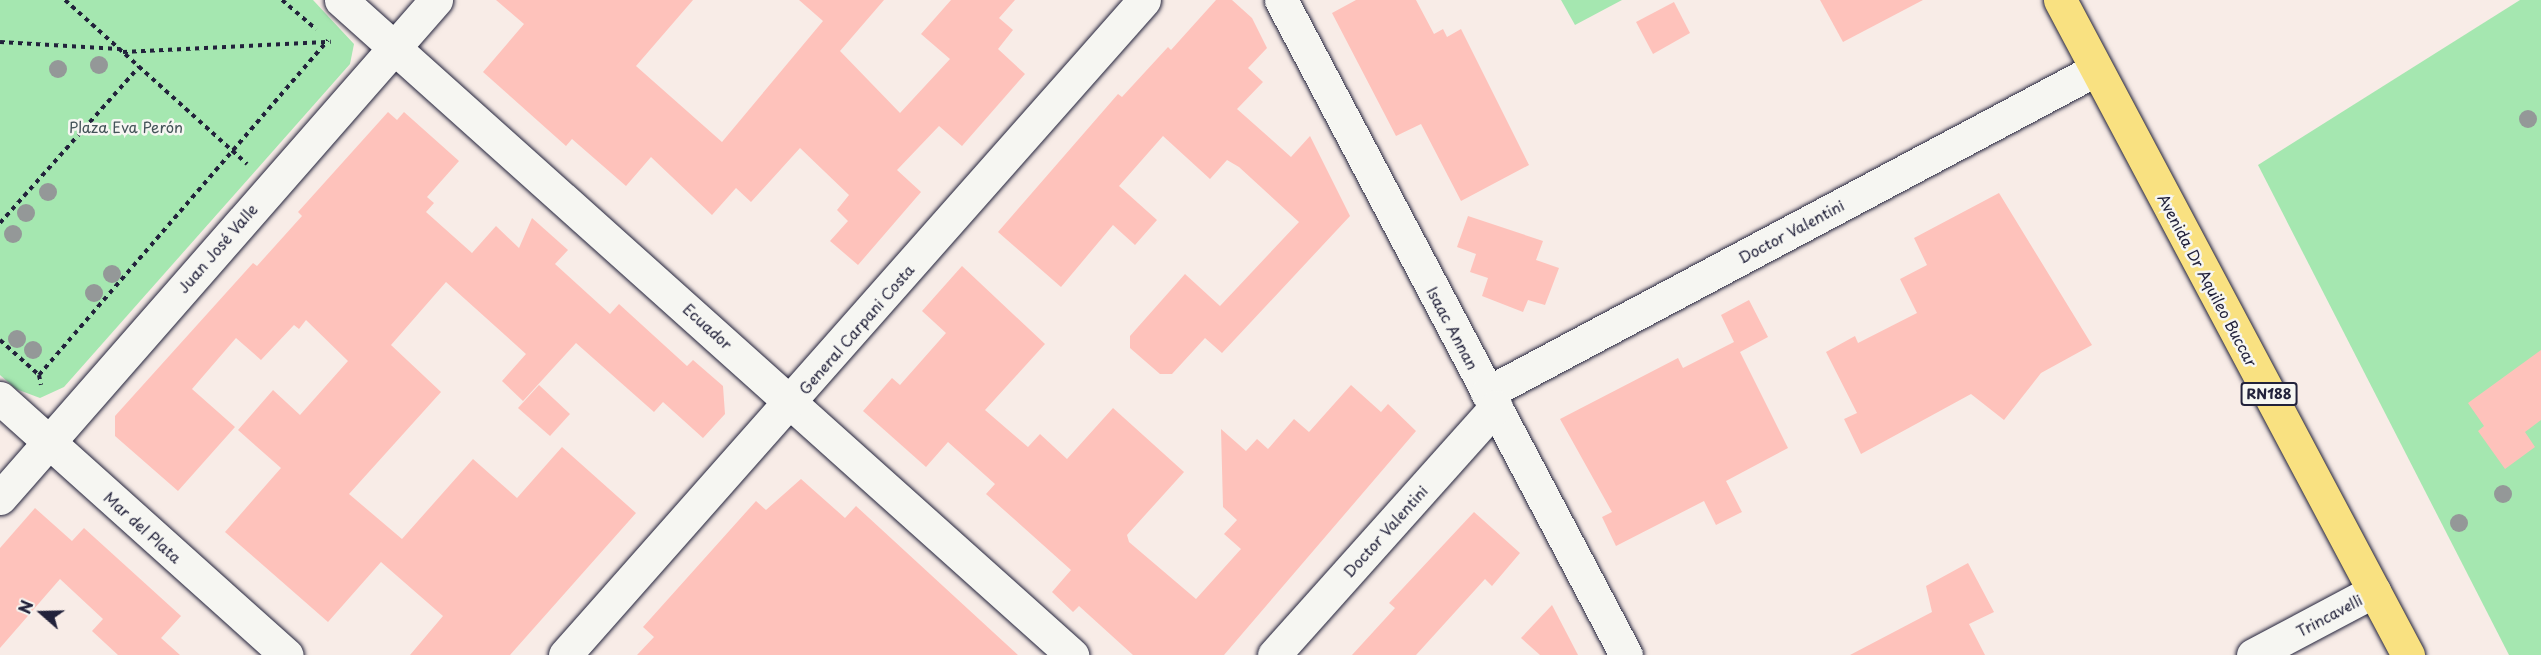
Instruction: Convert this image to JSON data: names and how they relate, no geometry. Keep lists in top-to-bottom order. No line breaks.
{"streets":{"highway":["Avenida Dr Aquileo Buccar","RN188"],"street":["Doctor Valentini","Juan José Valle","Ecuador","Isaac Annan","General Carpani Costa","Mar del Plata","Trincavelli"]},"crossings":[["Doctor Valentini","Avenida Dr Aquileo Buccar"],["Doctor Valentini","Isaac Annan"],["Juan José Valle","Ecuador"],["Juan José Valle","Mar del Plata"],["Avenida Dr Aquileo Buccar","Trincavelli"],["Ecuador","General Carpani Costa"]],"parks":["Plaza Eva Perón"],"north":"left"}
